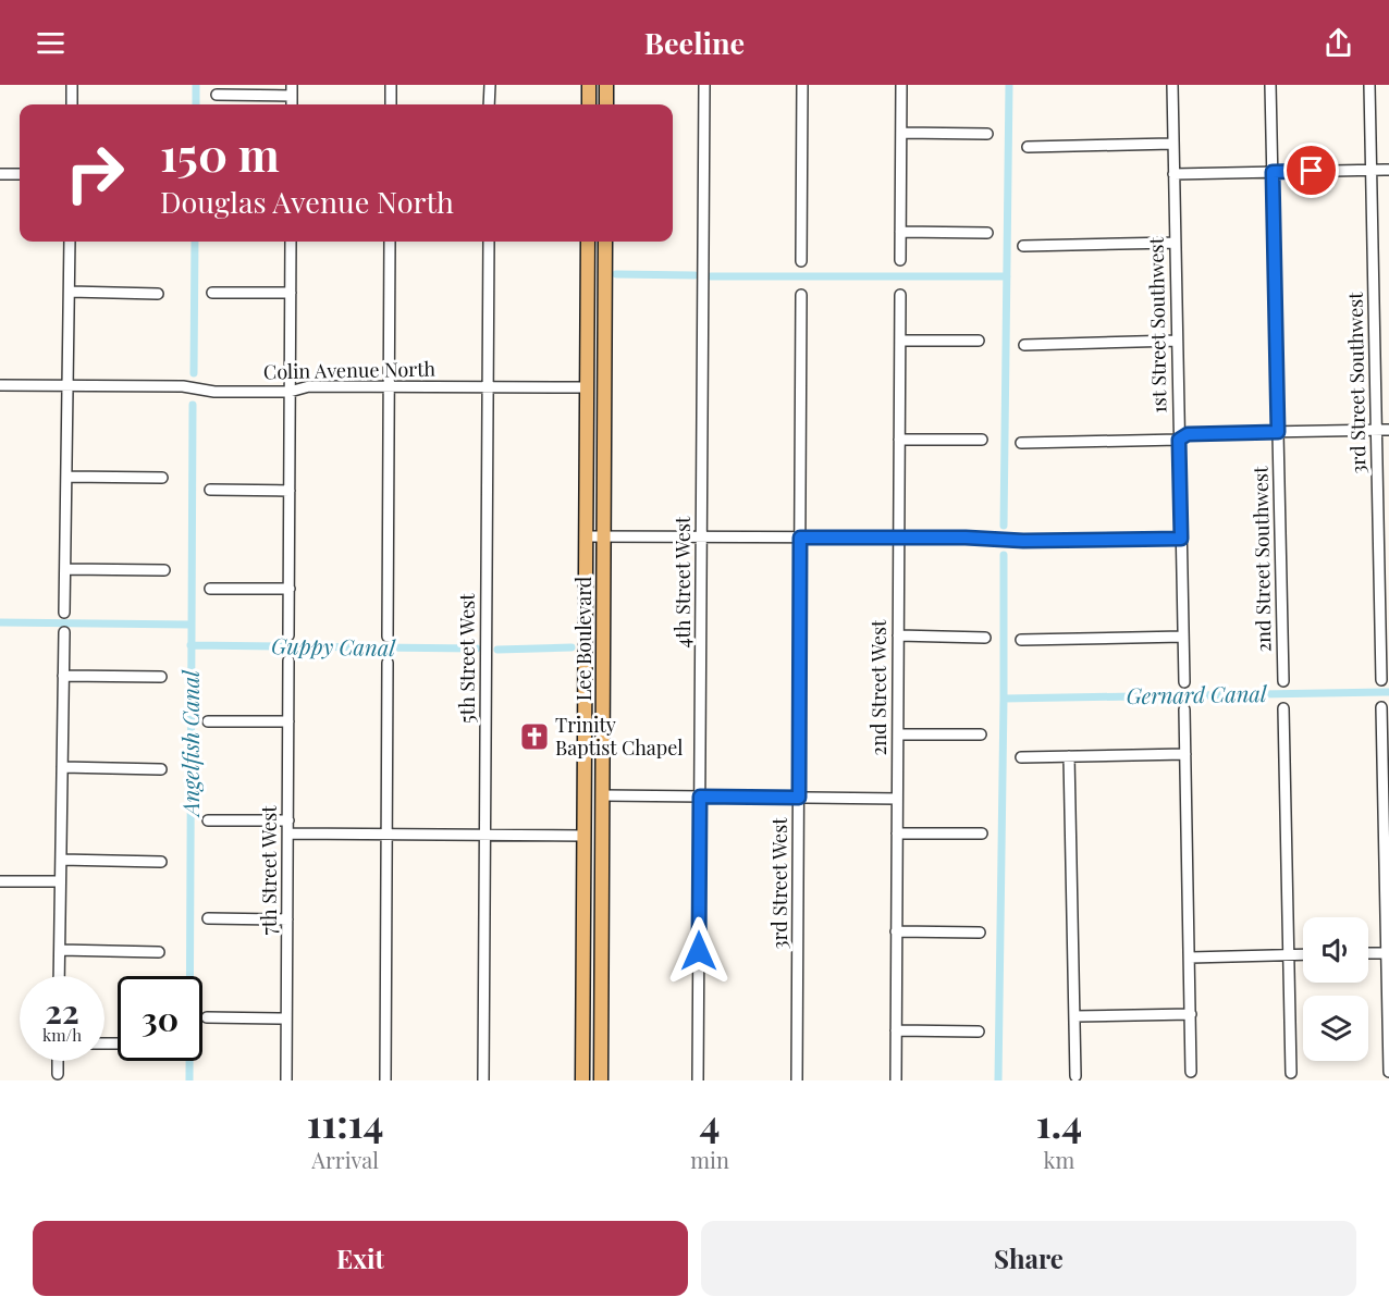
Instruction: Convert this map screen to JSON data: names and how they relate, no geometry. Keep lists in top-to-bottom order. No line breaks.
{"streets":{"main road":["Lee Boulevard"],"street":["1st Street Southwest","Colin Avenue North","3rd Street Southwest","2nd Street Southwest","4th Street West","5th Street West","2nd Street West","7th Street West","3rd Street West"]},"crossings":[["Colin Avenue North","Lee Boulevard"],["Colin Avenue North","5th Street West"]],"water":["Guppy Canal","Gernard Canal","Angelfish Canal"],"places":{"church":["Trinity Baptist Chapel"]},"page":{"header":"Beeline","turn":["150 m","Douglas Avenue North"],"speed":"22 km/h","limit":"30","eta":["11:14","Arrival","4","min","1.4","km"],"buttons":["Exit","Share"]}}
